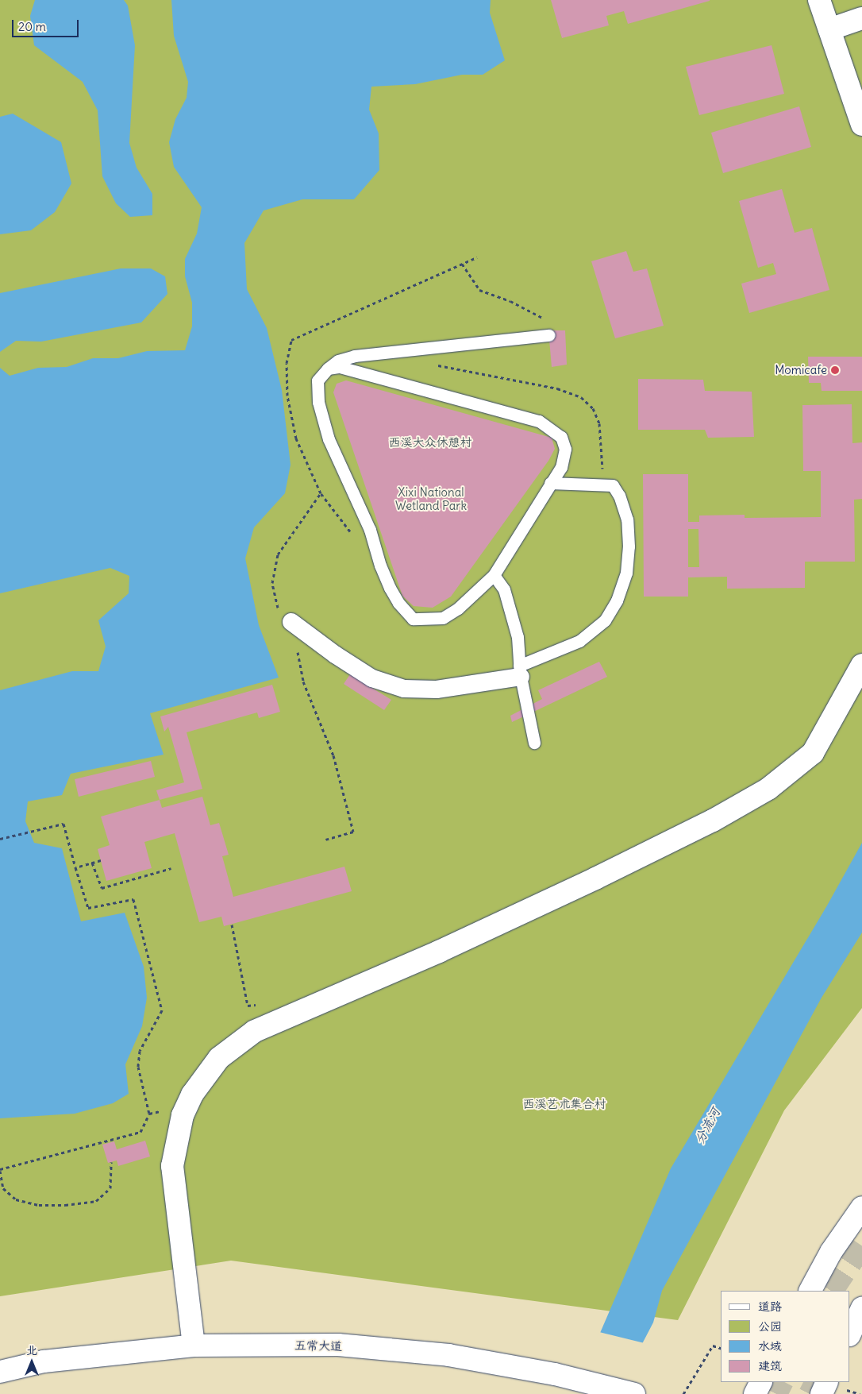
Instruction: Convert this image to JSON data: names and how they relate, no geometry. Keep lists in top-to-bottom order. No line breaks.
{"streets":{"street":["五常大道"]},"water":["分流河"],"parks":["西溪大众休憩村","Xixi National Wetland Park","西溪艺术集合村"],"places":["Momicafe"],"legend":["道路","公园","水域","建筑"],"scale_bar":"20 m","north":"top"}
